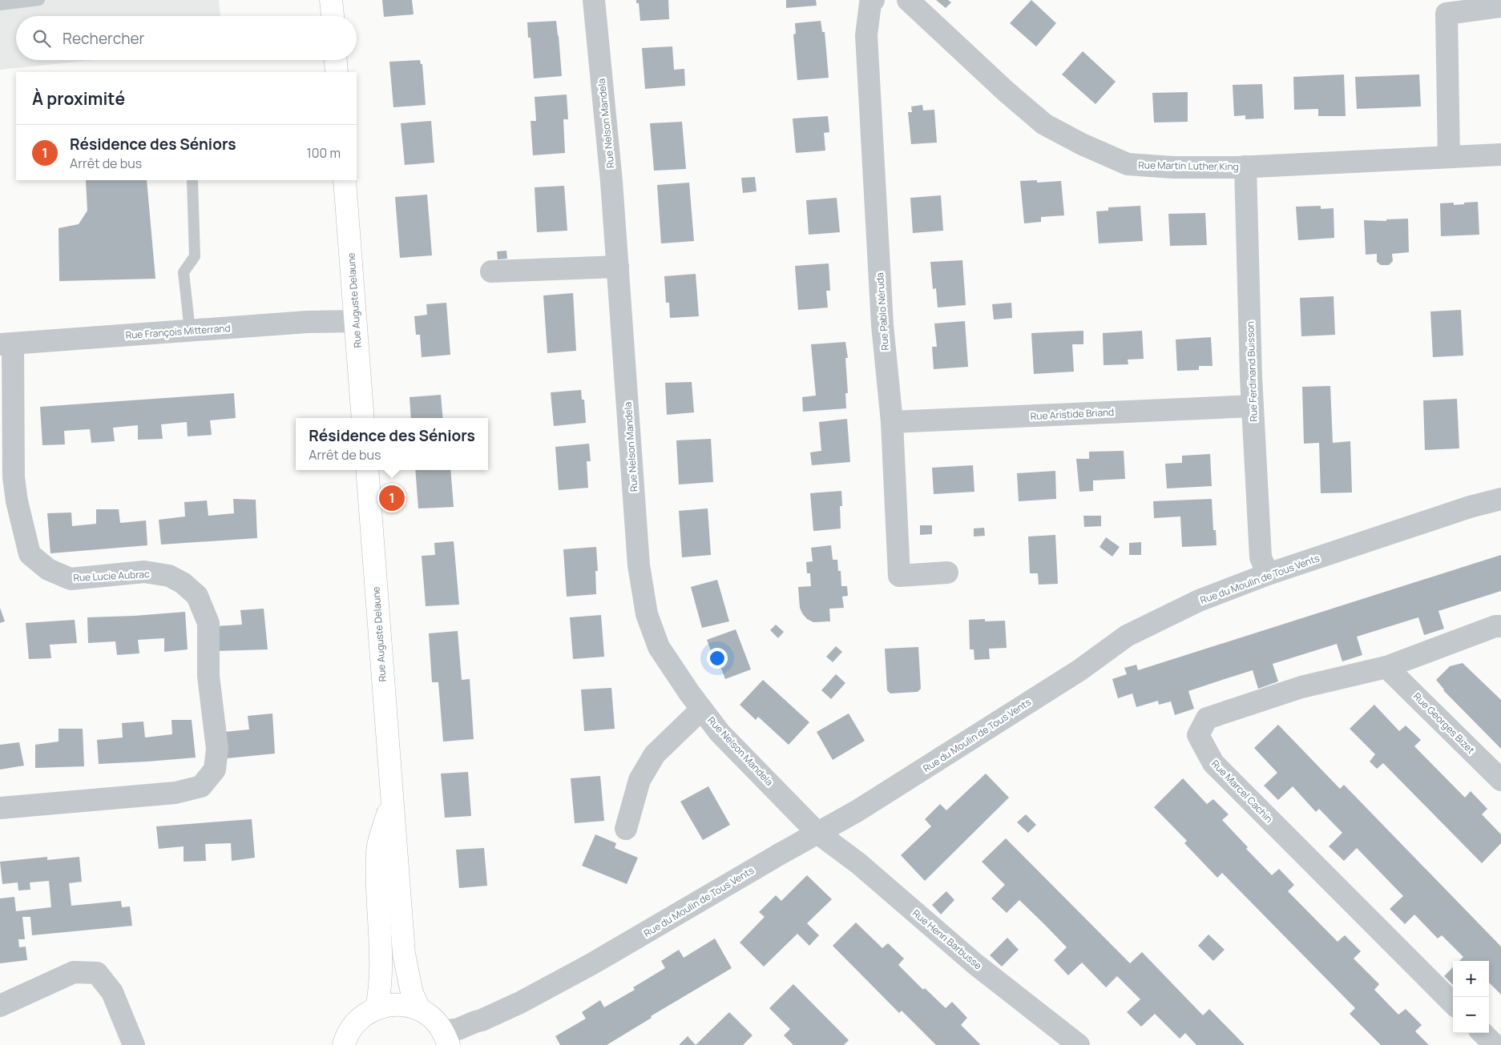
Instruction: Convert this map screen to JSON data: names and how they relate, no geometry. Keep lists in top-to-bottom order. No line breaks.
{"streets":{"street":["Rue Nelson Mandela","Rue Martin Luther King","Rue Auguste Delaune","Rue Pablo Néruda","Rue François Mitterrand","Rue Ferdinand Buisson","Rue Aristide Briand","Rue Lucie Aubrac","Rue du Moulin de Tous Vents","Rue Georges Bizet","Rue Marcel Cachin","Rue Henri Barbusse"]},"crossings":[["Rue Nelson Mandela","Rue du Moulin de Tous Vents"],["Rue Nelson Mandela","Rue Henri Barbusse"],["Rue Martin Luther King","Rue Ferdinand Buisson"],["Rue Auguste Delaune","Rue François Mitterrand"],["Rue Pablo Néruda","Rue Aristide Briand"],["Rue François Mitterrand","Rue Lucie Aubrac"],["Rue Ferdinand Buisson","Rue Aristide Briand"],["Rue Ferdinand Buisson","Rue du Moulin de Tous Vents"],["Rue du Moulin de Tous Vents","Rue Henri Barbusse"],["Rue Georges Bizet","Rue Marcel Cachin"]],"page":{"search":"Rechercher","heading":"À proximité","list":[{"mark":"1","name":"Résidence des Séniors","note":"Arrêt de bus","value":"100 m"}],"popup":["Résidence des Séniors","Arrêt de bus"],"pins":"1","map_buttons":["+","−"]}}
